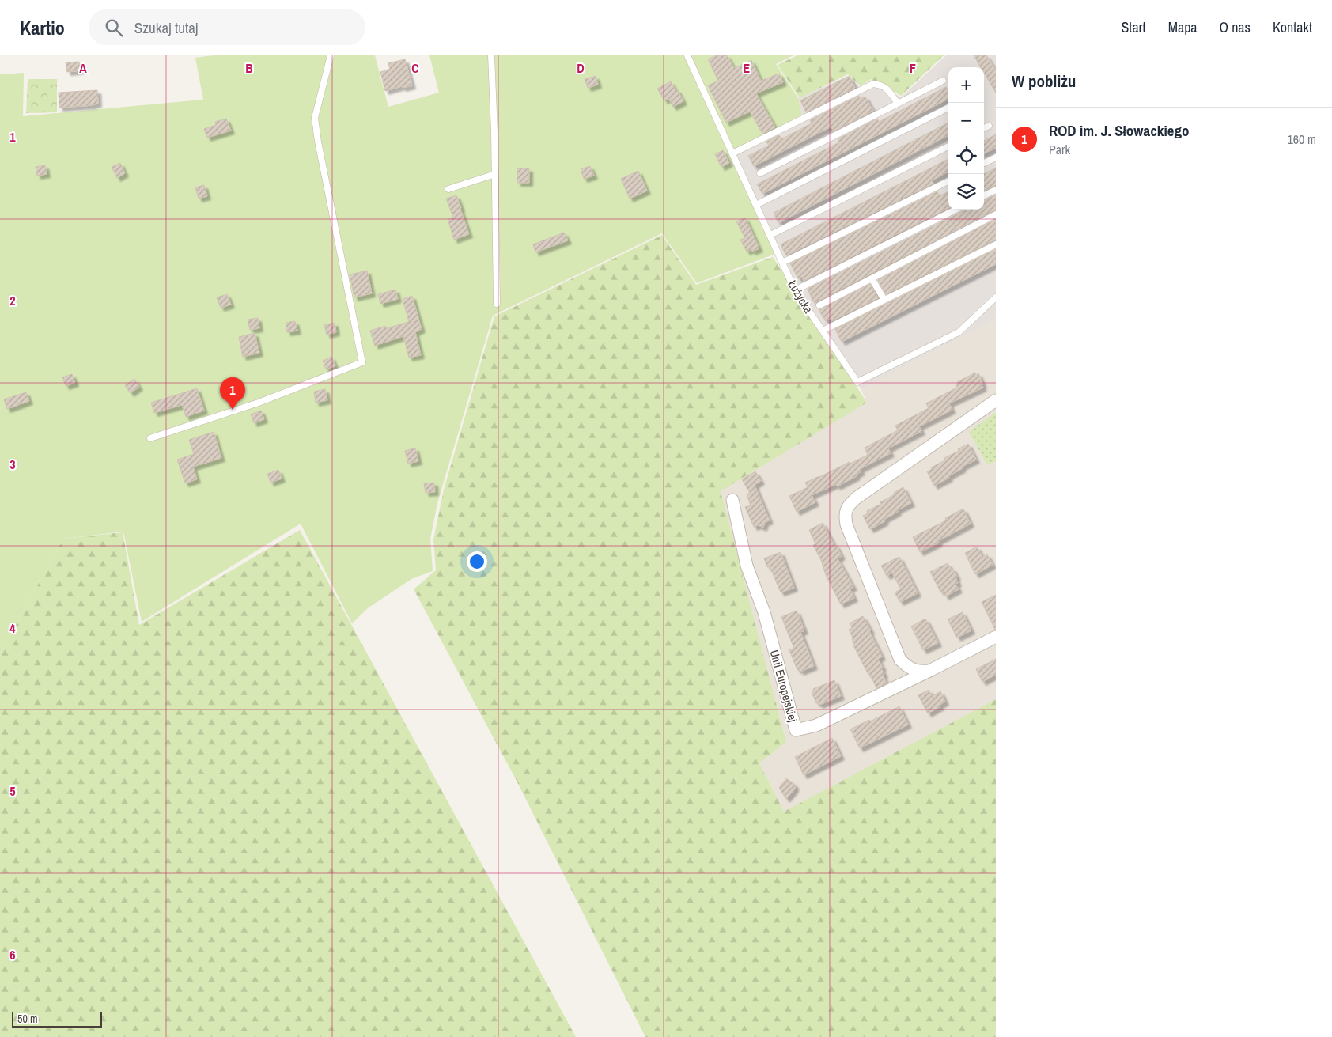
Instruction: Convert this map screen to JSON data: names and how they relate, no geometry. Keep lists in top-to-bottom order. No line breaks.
{"streets":{"street":["Unii Europejskiej"],"lane":["Łużycka"]},"scale_bar":"50 m","page":{"header":"Kartio","search":"Szukaj tutaj","nav":["Start","Mapa","O nas","Kontakt"],"heading":"W pobliżu","map_buttons":["+","−"],"list":[{"mark":"1","name":"ROD im. J. Słowackiego","note":"Park","value":"160 m"}],"pins":"1","scale":"50 m"},"grid":{"columns":["A","B","C","D","E","F"],"rows":["1","2","3","4","5","6"]}}
